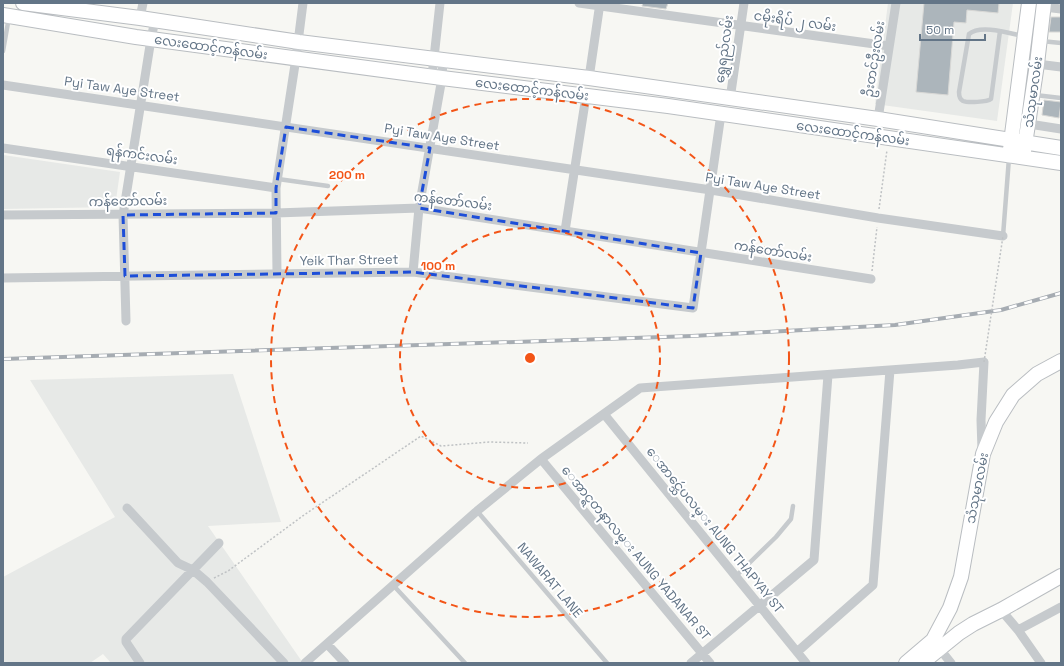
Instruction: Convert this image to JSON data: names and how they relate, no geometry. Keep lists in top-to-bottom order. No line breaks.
{"streets":{"main road":["လေးထောင့်ကန်လမ်း","သံသုမာလမ်း"],"street":["ငမိုးရိပ် ၂ လမ်း","ရွှေရည်လမ်း","ဦးတင်ဦးလမ်း","Pyi Taw Aye Street","ရန်ကင်းလမ်း","ကန်တော်လမ်း","Yeik Thar Street","ေအာင္သေဴပလမ္း AUNG THAPYAY ST","ေအာင္ရတနာလမ္း AUNG YADANAR ST"],"lane":["NAWARAT LANE"]},"crossings":[["ငမိုးရိပ် ၂ လမ်း","ရွှေရည်လမ်း"],["ငမိုးရိပ် ၂ လမ်း","ဦးတင်ဦးလမ်း"],["လေးထောင့်ကန်လမ်း","ရွှေရည်လမ်း"],["လေးထောင့်ကန်လမ်း","ဦးတင်ဦးလမ်း"],["လေးထောင့်ကန်လမ်း","သံသုမာလမ်း"],["ကန်တော်လမ်း","Yeik Thar Street"]],"scale_bar":"50 m","rings":["200 m","100 m"]}
